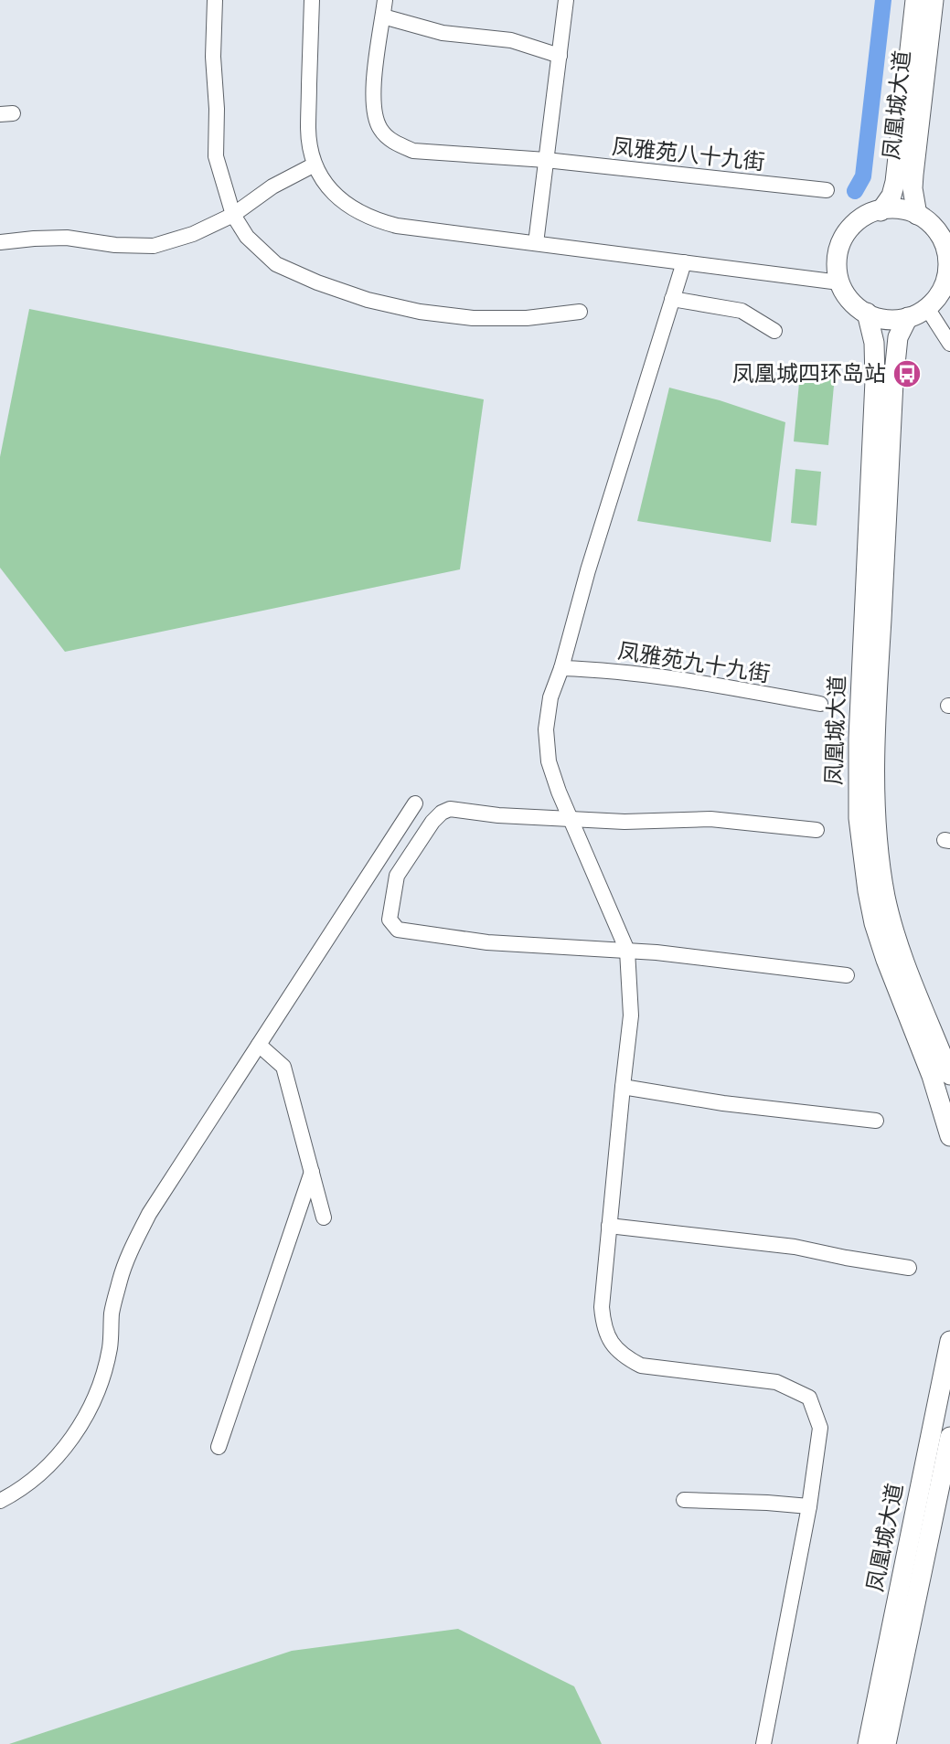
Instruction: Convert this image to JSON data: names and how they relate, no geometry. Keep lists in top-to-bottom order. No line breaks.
{"streets":{"main road":["凤凰城大道"],"street":["凤雅苑八十九街","凤雅苑九十九街"]},"places":{"bus stop":["凤凰城四环岛站"]}}
